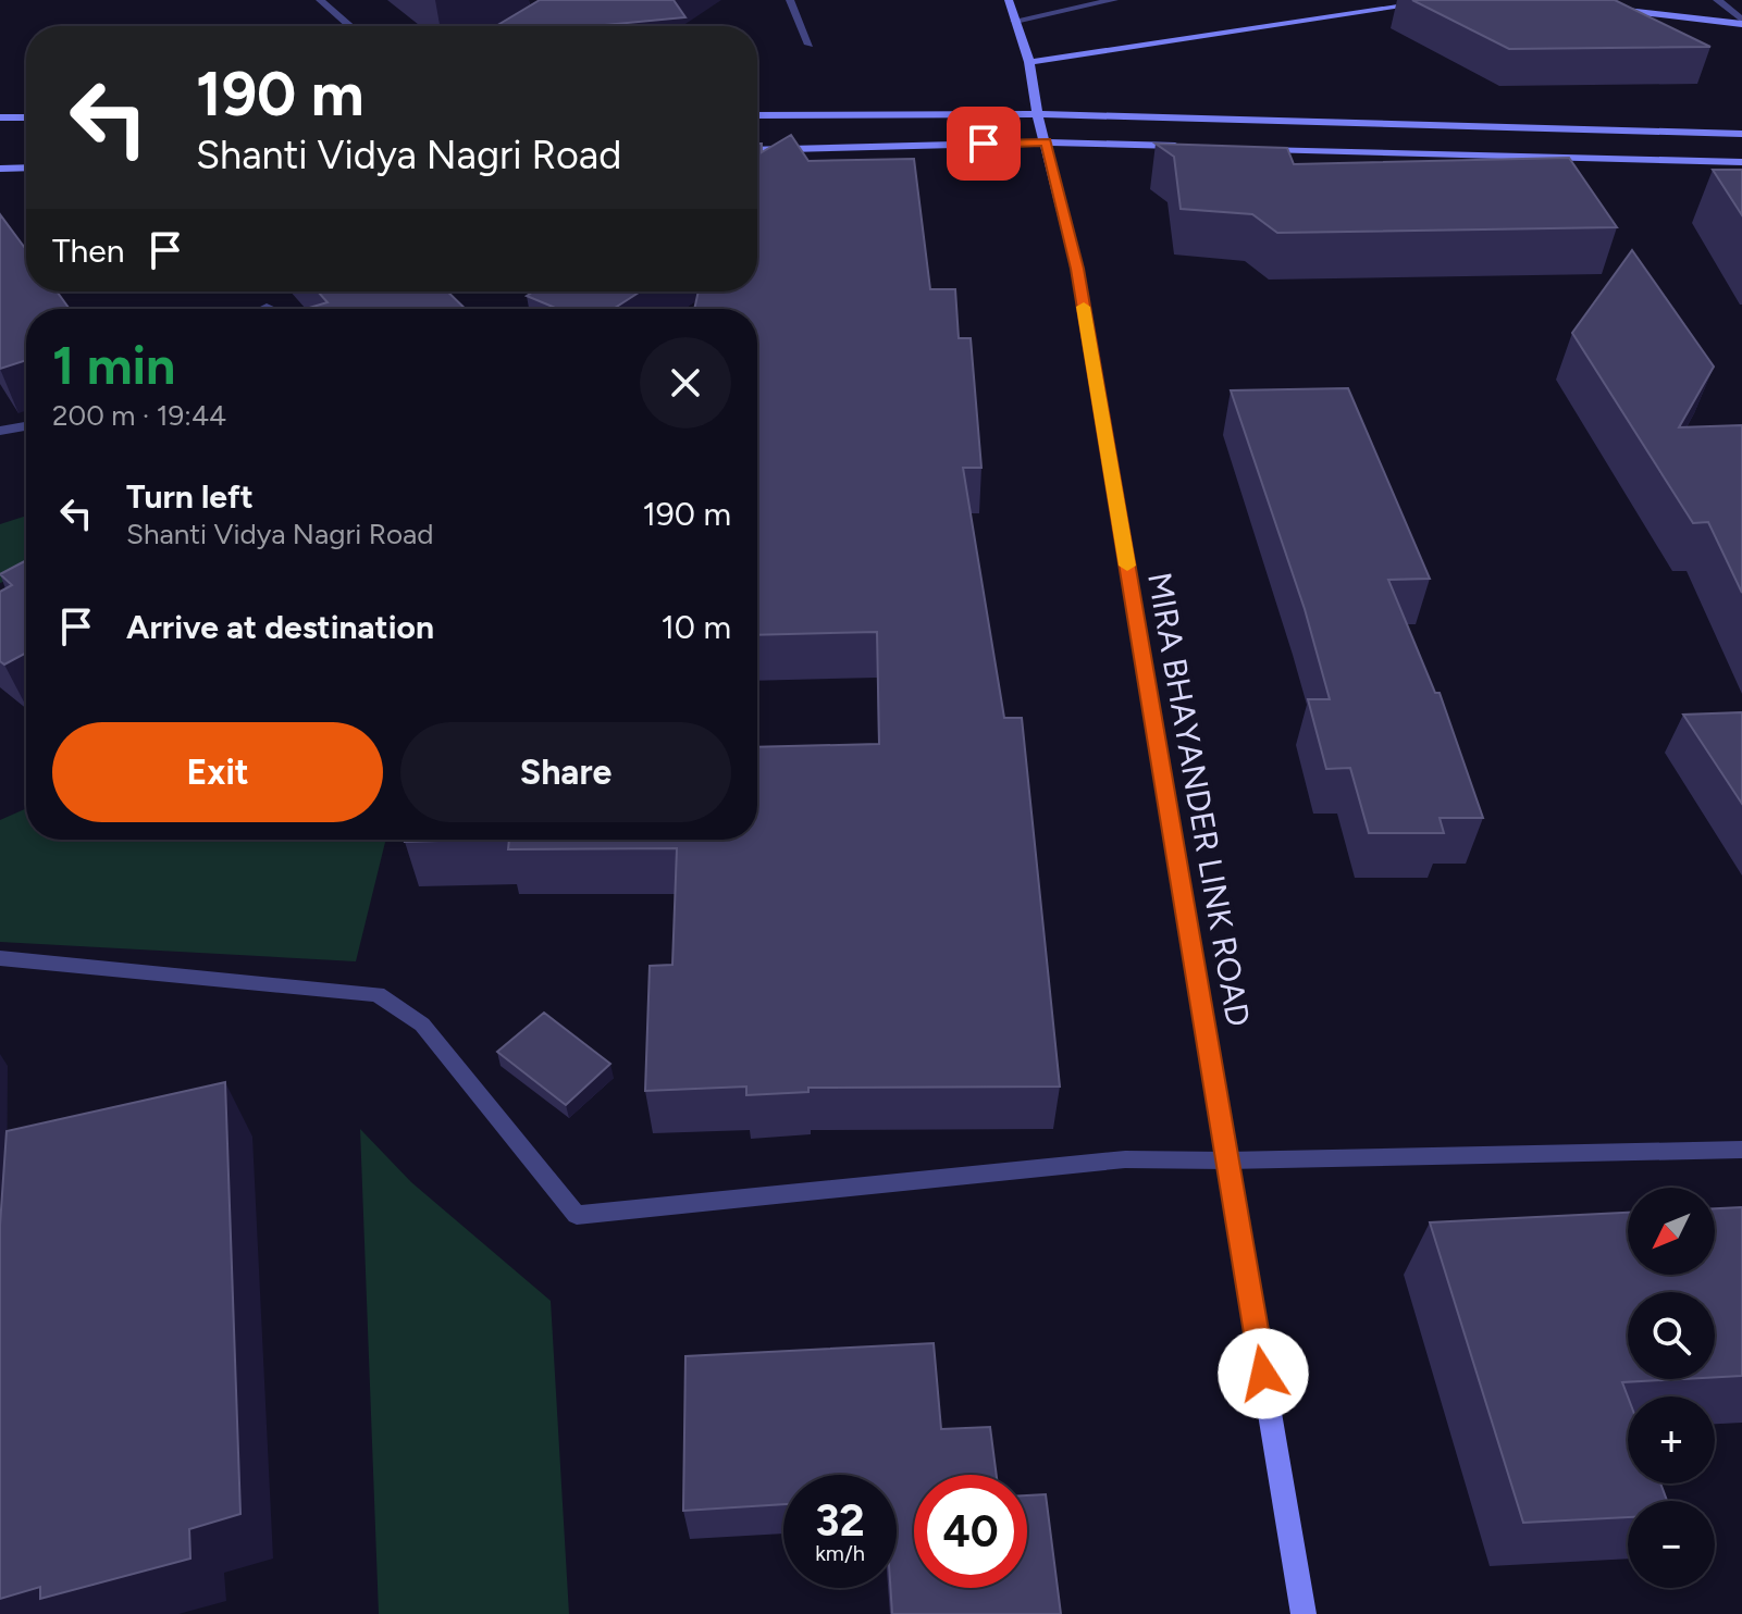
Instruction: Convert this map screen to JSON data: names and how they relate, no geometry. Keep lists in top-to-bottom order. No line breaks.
{"streets":{"street":["MIRA BHAYANDER LINK ROAD"]},"north":"bottom left","page":{"turn":["190 m","Shanti Vidya Nagri Road"],"then":"Then","heading":["1 min","200 m · 19:44"],"list":[{"name":"Turn left","note":"Shanti Vidya Nagri Road","value":"190 m"},{"name":"Arrive at destination","value":"10 m"}],"buttons":["Exit","Share"],"map_buttons":["+","−"],"speed":"32 km/h","limit":"40"}}
